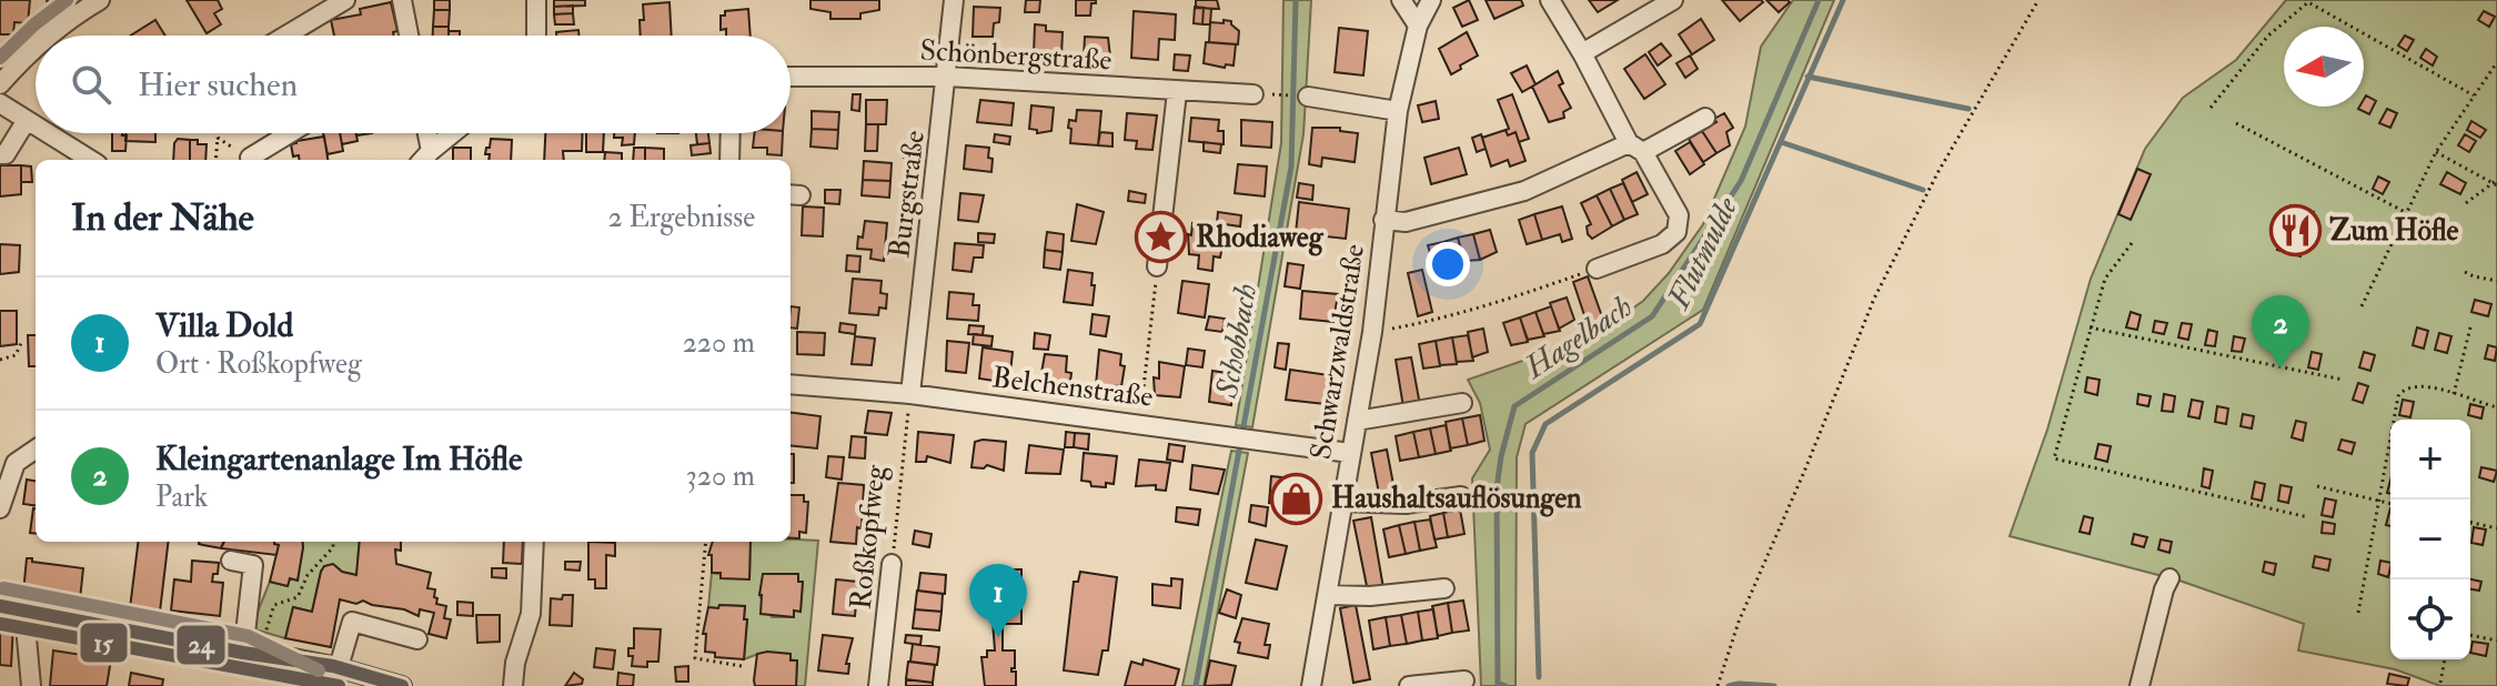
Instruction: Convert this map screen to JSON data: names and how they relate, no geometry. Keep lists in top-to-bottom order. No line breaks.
{"streets":{"street":["Schönbergstraße","Burgstraße","Schwarzwaldstraße","Belchenstraße","Roßkopfweg"]},"crossings":[["Schönbergstraße","Burgstraße"],["Burgstraße","Belchenstraße"],["Burgstraße","Roßkopfweg"],["Schwarzwaldstraße","Belchenstraße"],["Belchenstraße","Roßkopfweg"]],"water":["Flutmulde","Hagelbach","Schobbach"],"places":{"restaurant":["Zum Höfle"],"place":["Rhodiaweg"],"shop":["Haushaltsauflösungen"]},"lines":["transit line 24","transit line 15"],"north":"left","page":{"search":"Hier suchen","heading":["In der Nähe","2 Ergebnisse"],"list":[{"mark":"1","name":"Villa Dold","note":"Ort · Roßkopfweg","value":"220 m"},{"mark":"2","name":"Kleingartenanlage Im Höfle","note":"Park","value":"320 m"}],"pins":["2","1"],"map_buttons":["+","−"]}}
